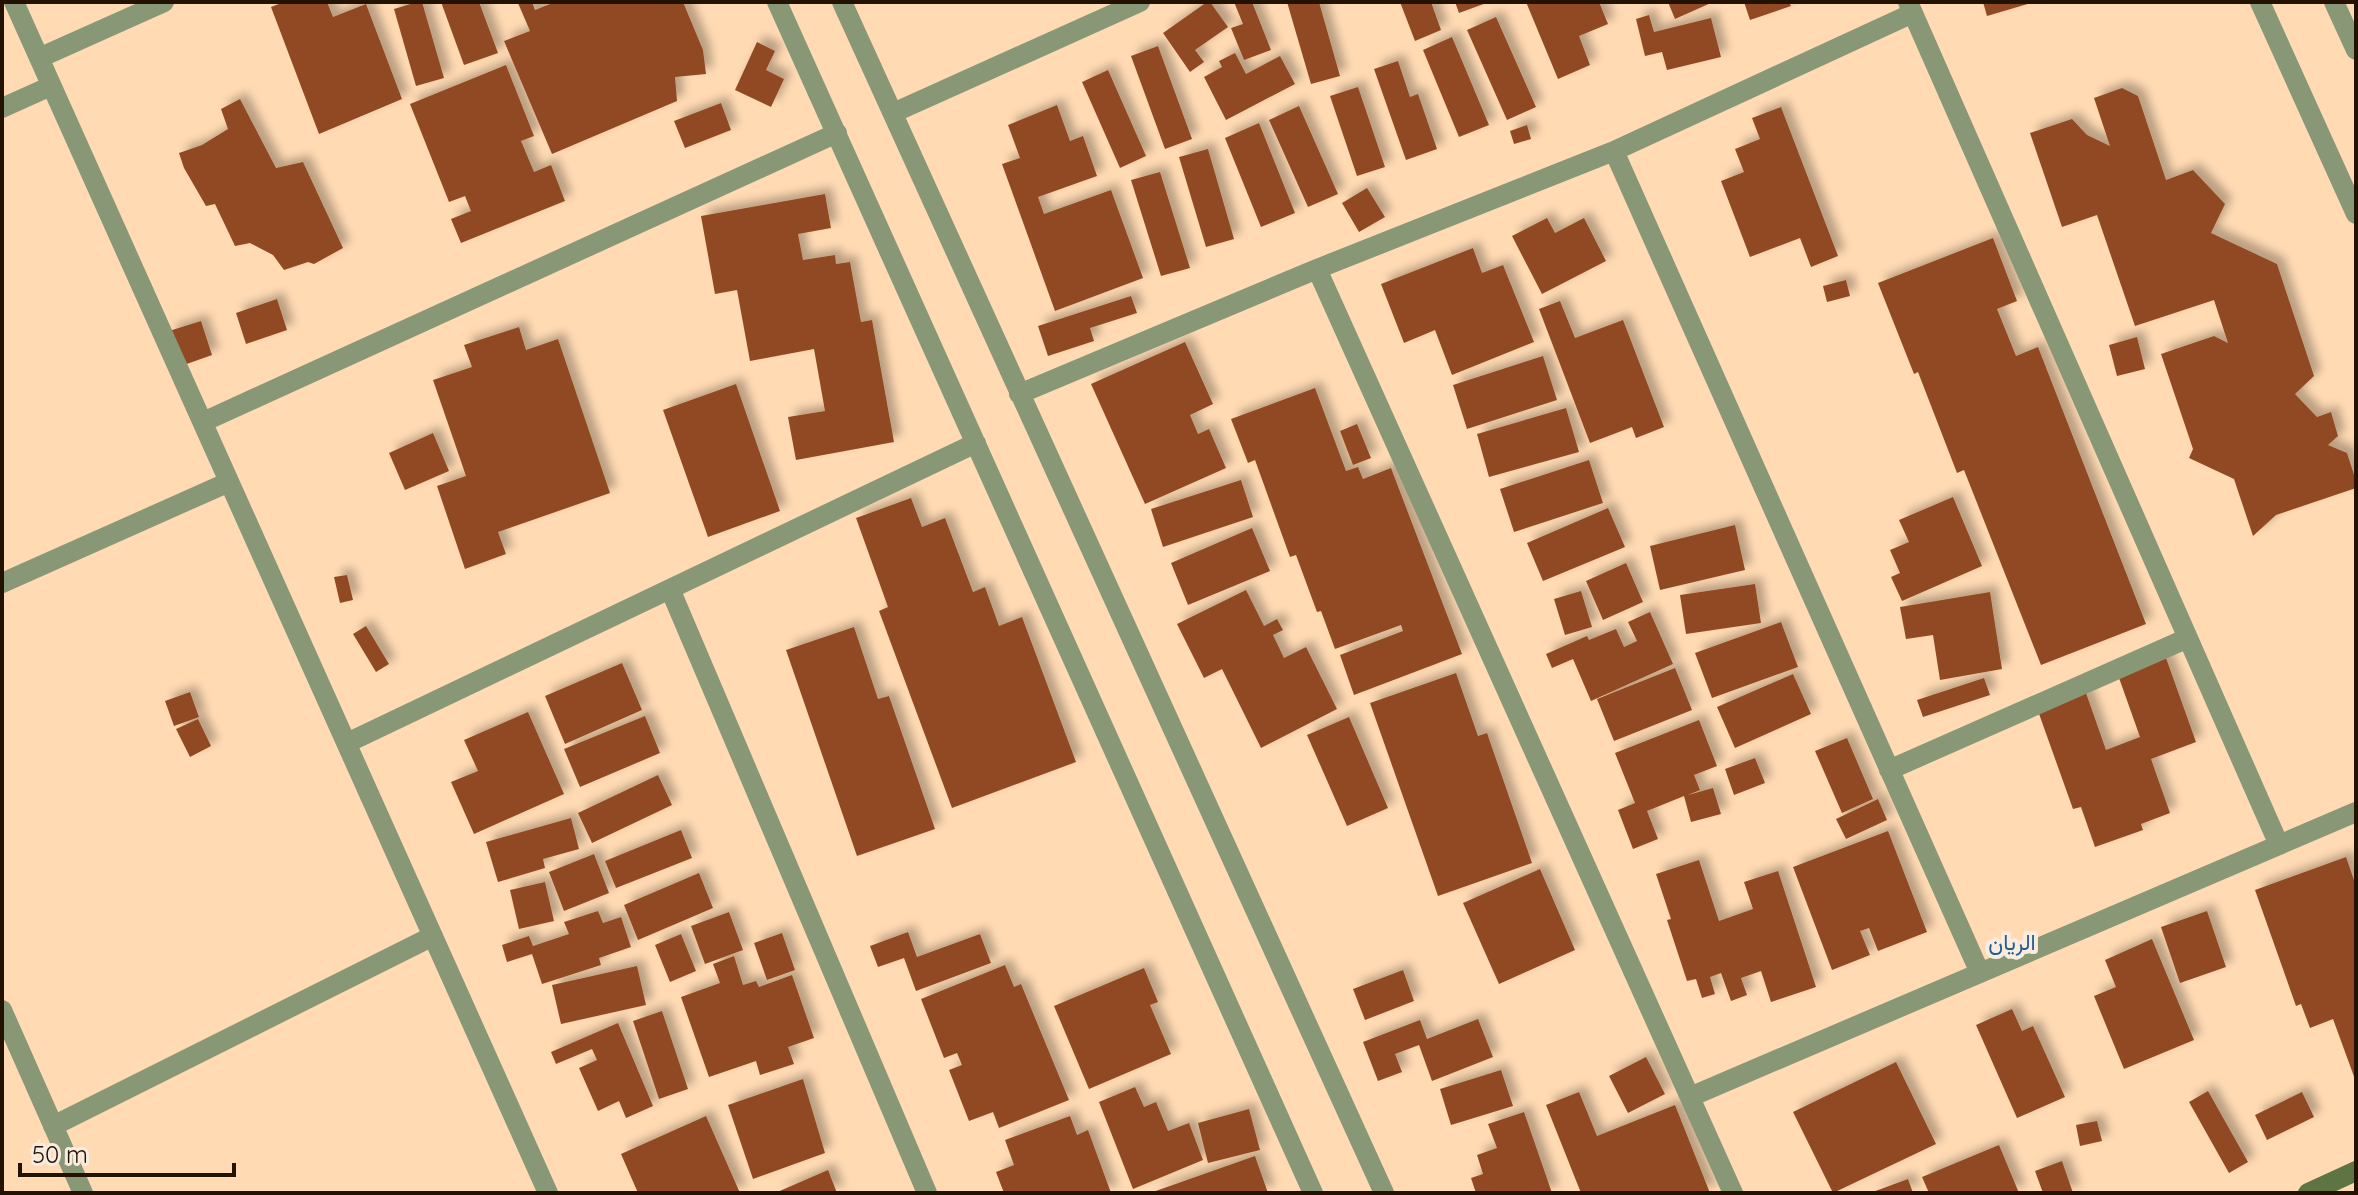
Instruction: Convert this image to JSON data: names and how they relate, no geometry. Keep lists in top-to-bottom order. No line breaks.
{"districts":["الريان"],"scale_bar":"50 m"}
